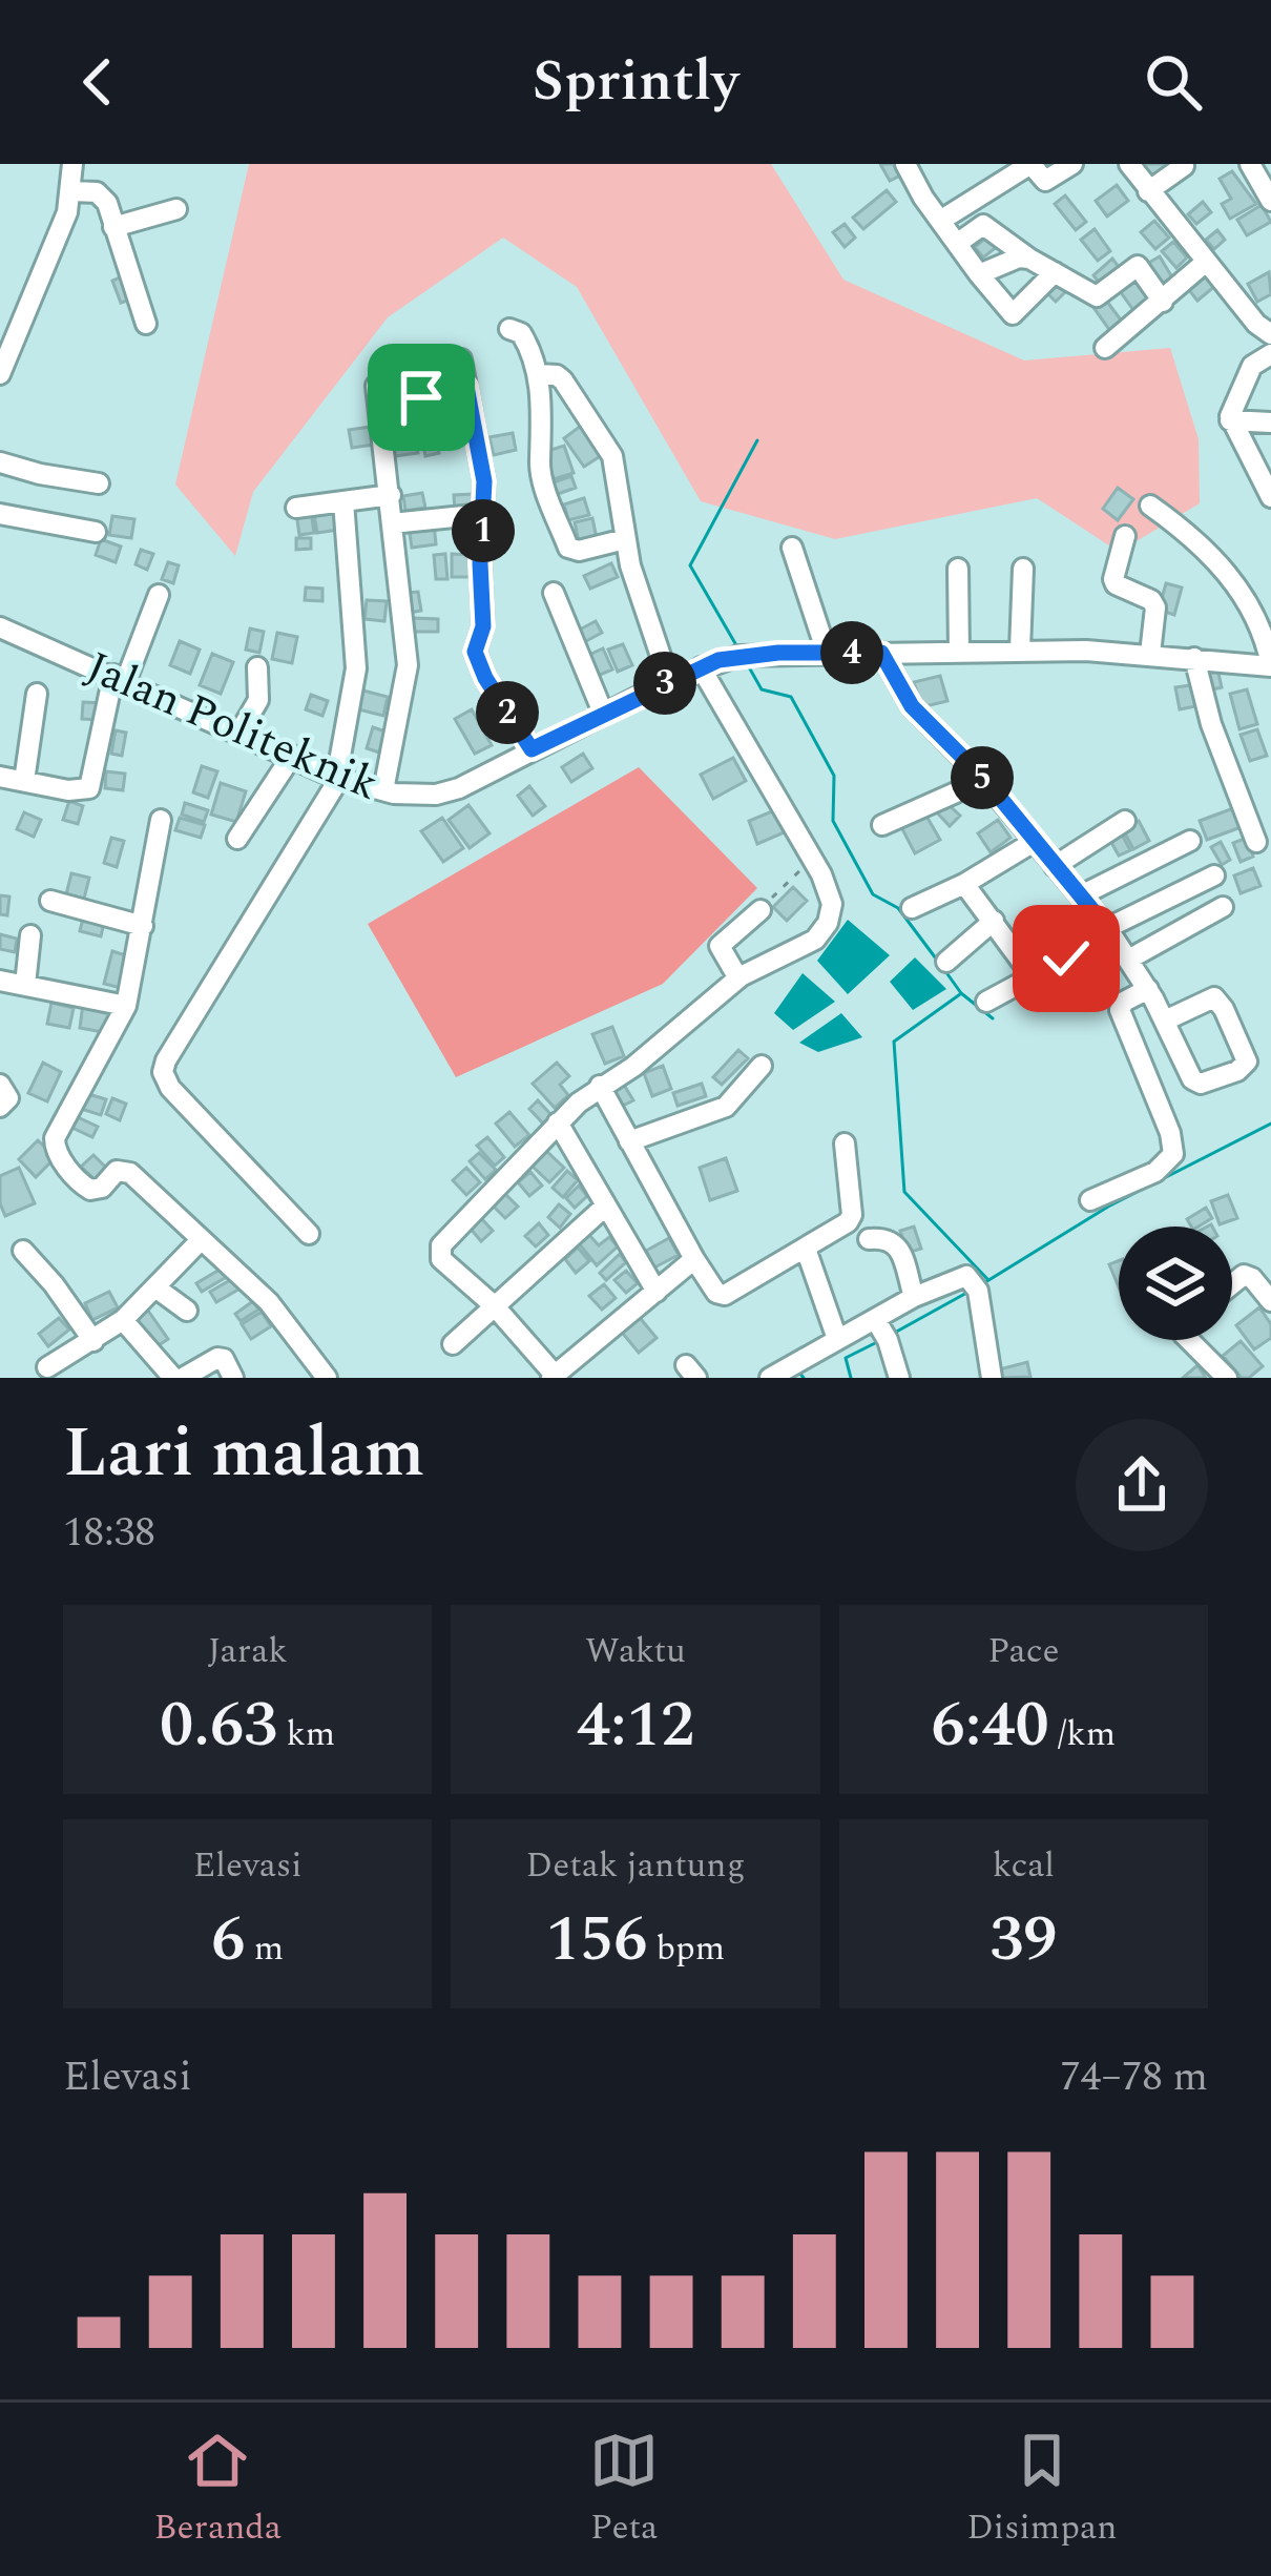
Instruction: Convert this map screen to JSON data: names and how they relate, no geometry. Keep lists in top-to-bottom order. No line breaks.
{"streets":{"street":["Jalan Politeknik"]},"page":{"header":"Sprintly","pins":["1","4","3","2","5"],"heading":["Lari malam","18:38"],"stats":[["Jarak","0.63 km"],["Waktu","4:12"],["Pace","6:40 /km"],["Elevasi","6 m"],["Detak jantung","156 bpm"],["kcal","39"]],"chart":["Elevasi","74–78 m"],"tabs":["Beranda","Peta","Disimpan"]}}
